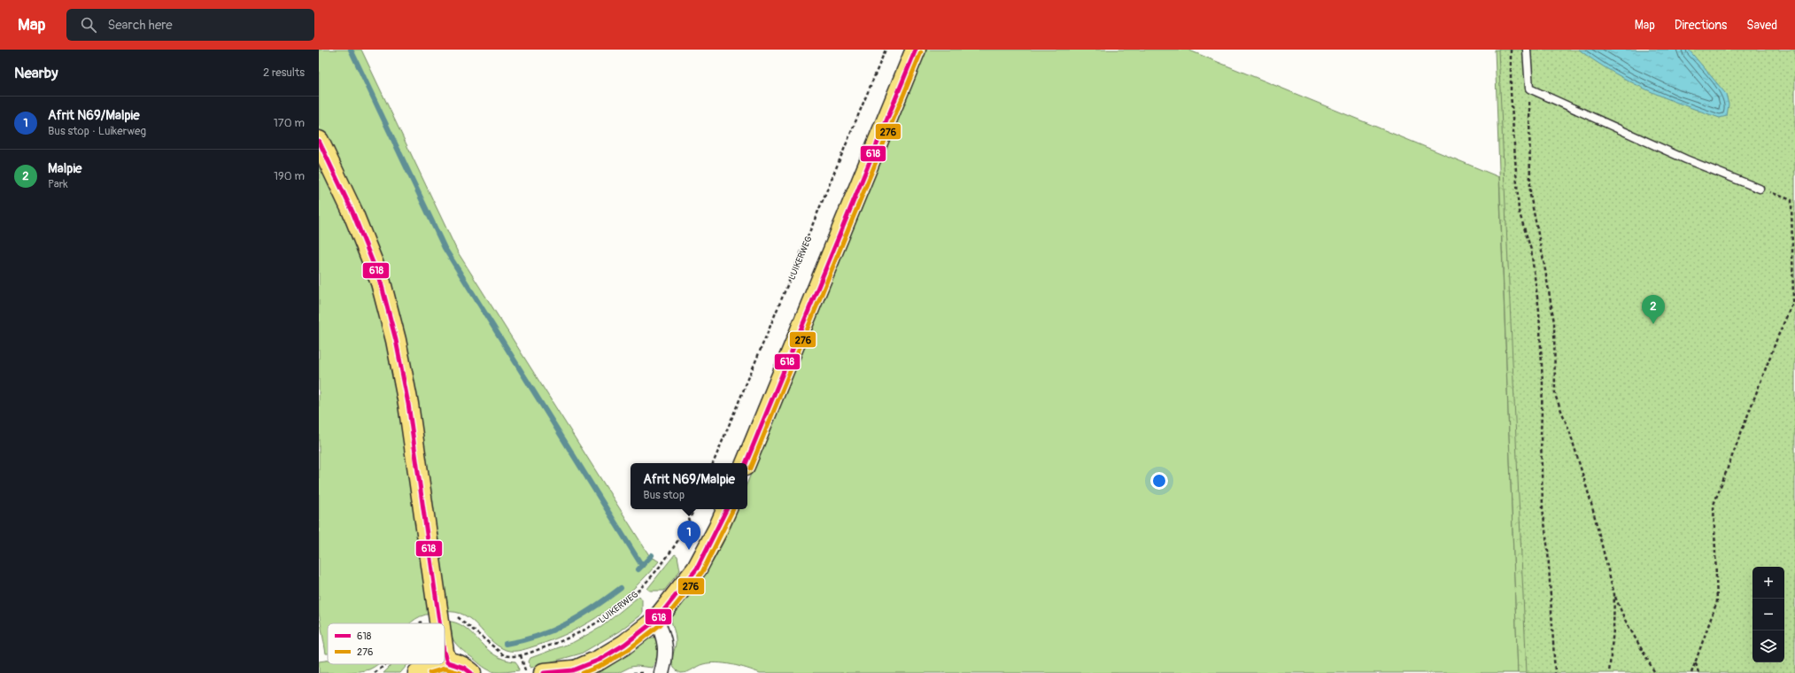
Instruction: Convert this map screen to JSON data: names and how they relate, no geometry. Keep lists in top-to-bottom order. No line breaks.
{"streets":{"path":["LUIKERWEG"]},"lines":["transit line 618","transit line 276"],"legend":["618","276"],"page":{"header":"Map","search":"Search here","nav":["Map","Directions","Saved"],"heading":["Nearby","2 results"],"list":[{"mark":"1","name":"Afrit N69/Malpie","note":"Bus stop · Luikerweg","value":"170 m"},{"mark":"2","name":"Malpie","note":"Park","value":"190 m"}],"pins":["2","1"],"popup":["Afrit N69/Malpie","Bus stop"],"map_buttons":["+","−"]}}
